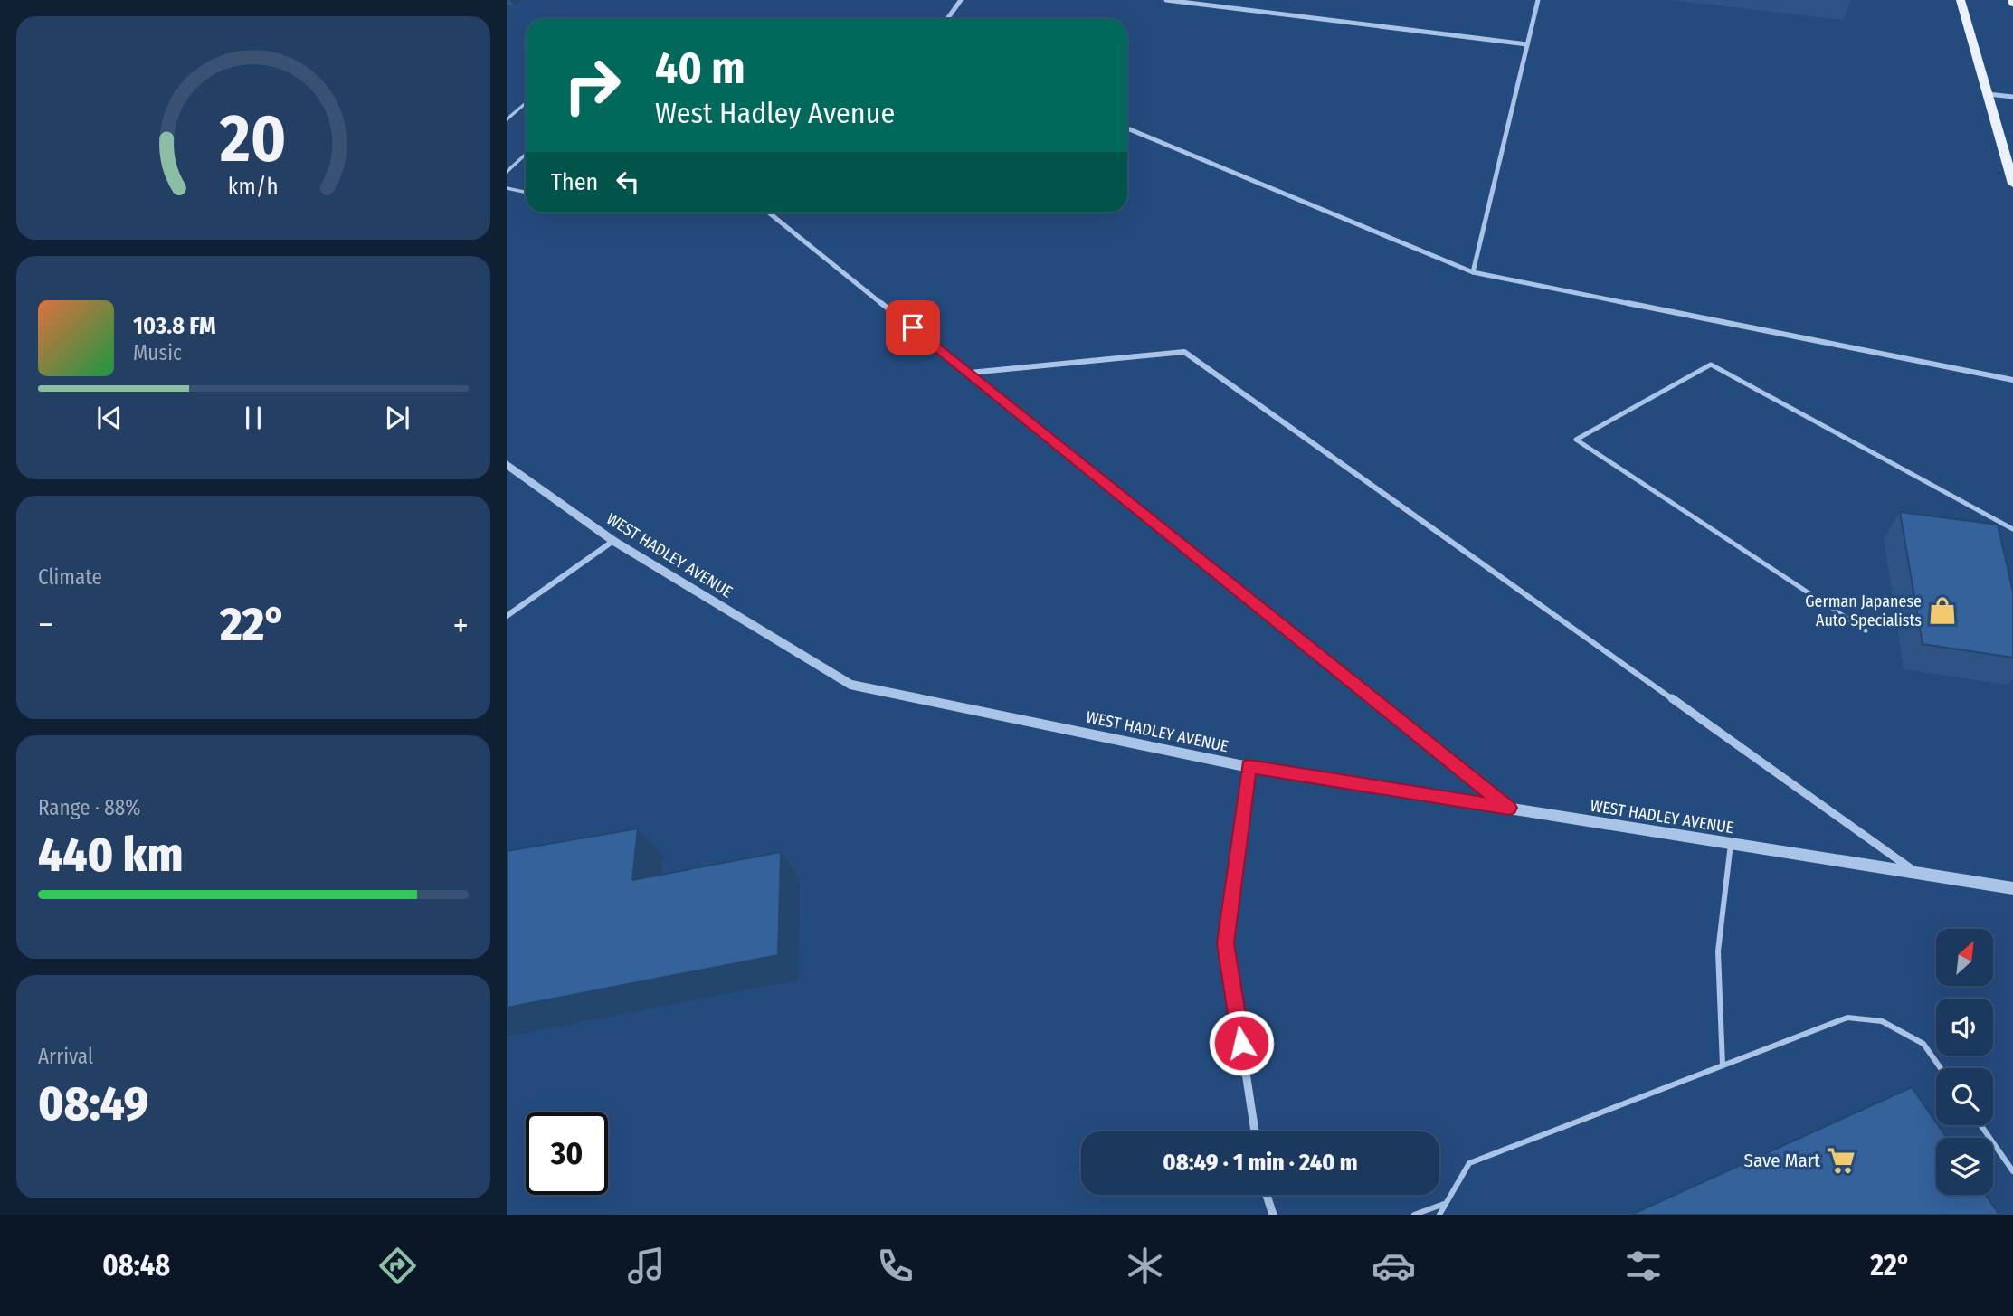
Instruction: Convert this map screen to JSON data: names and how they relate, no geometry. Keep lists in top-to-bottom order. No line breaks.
{"streets":{"street":["WEST HADLEY AVENUE"]},"places":{"shop":["German Japanese Auto Specialists"],"supermarket":["Save Mart"]},"north":"top right","page":{"turn":["40 m","West Hadley Avenue"],"then":"Then","song":["103.8 FM","Music"],"tile":["Climate",["Range · 88%","440 km"],["Arrival","08:49"]],"heat":["−","22°","+"],"limit":"30","trip":"08:49 · 1 min · 240 m","tabs":["08:48","22°"],"gauge":["20","km/h"]}}
